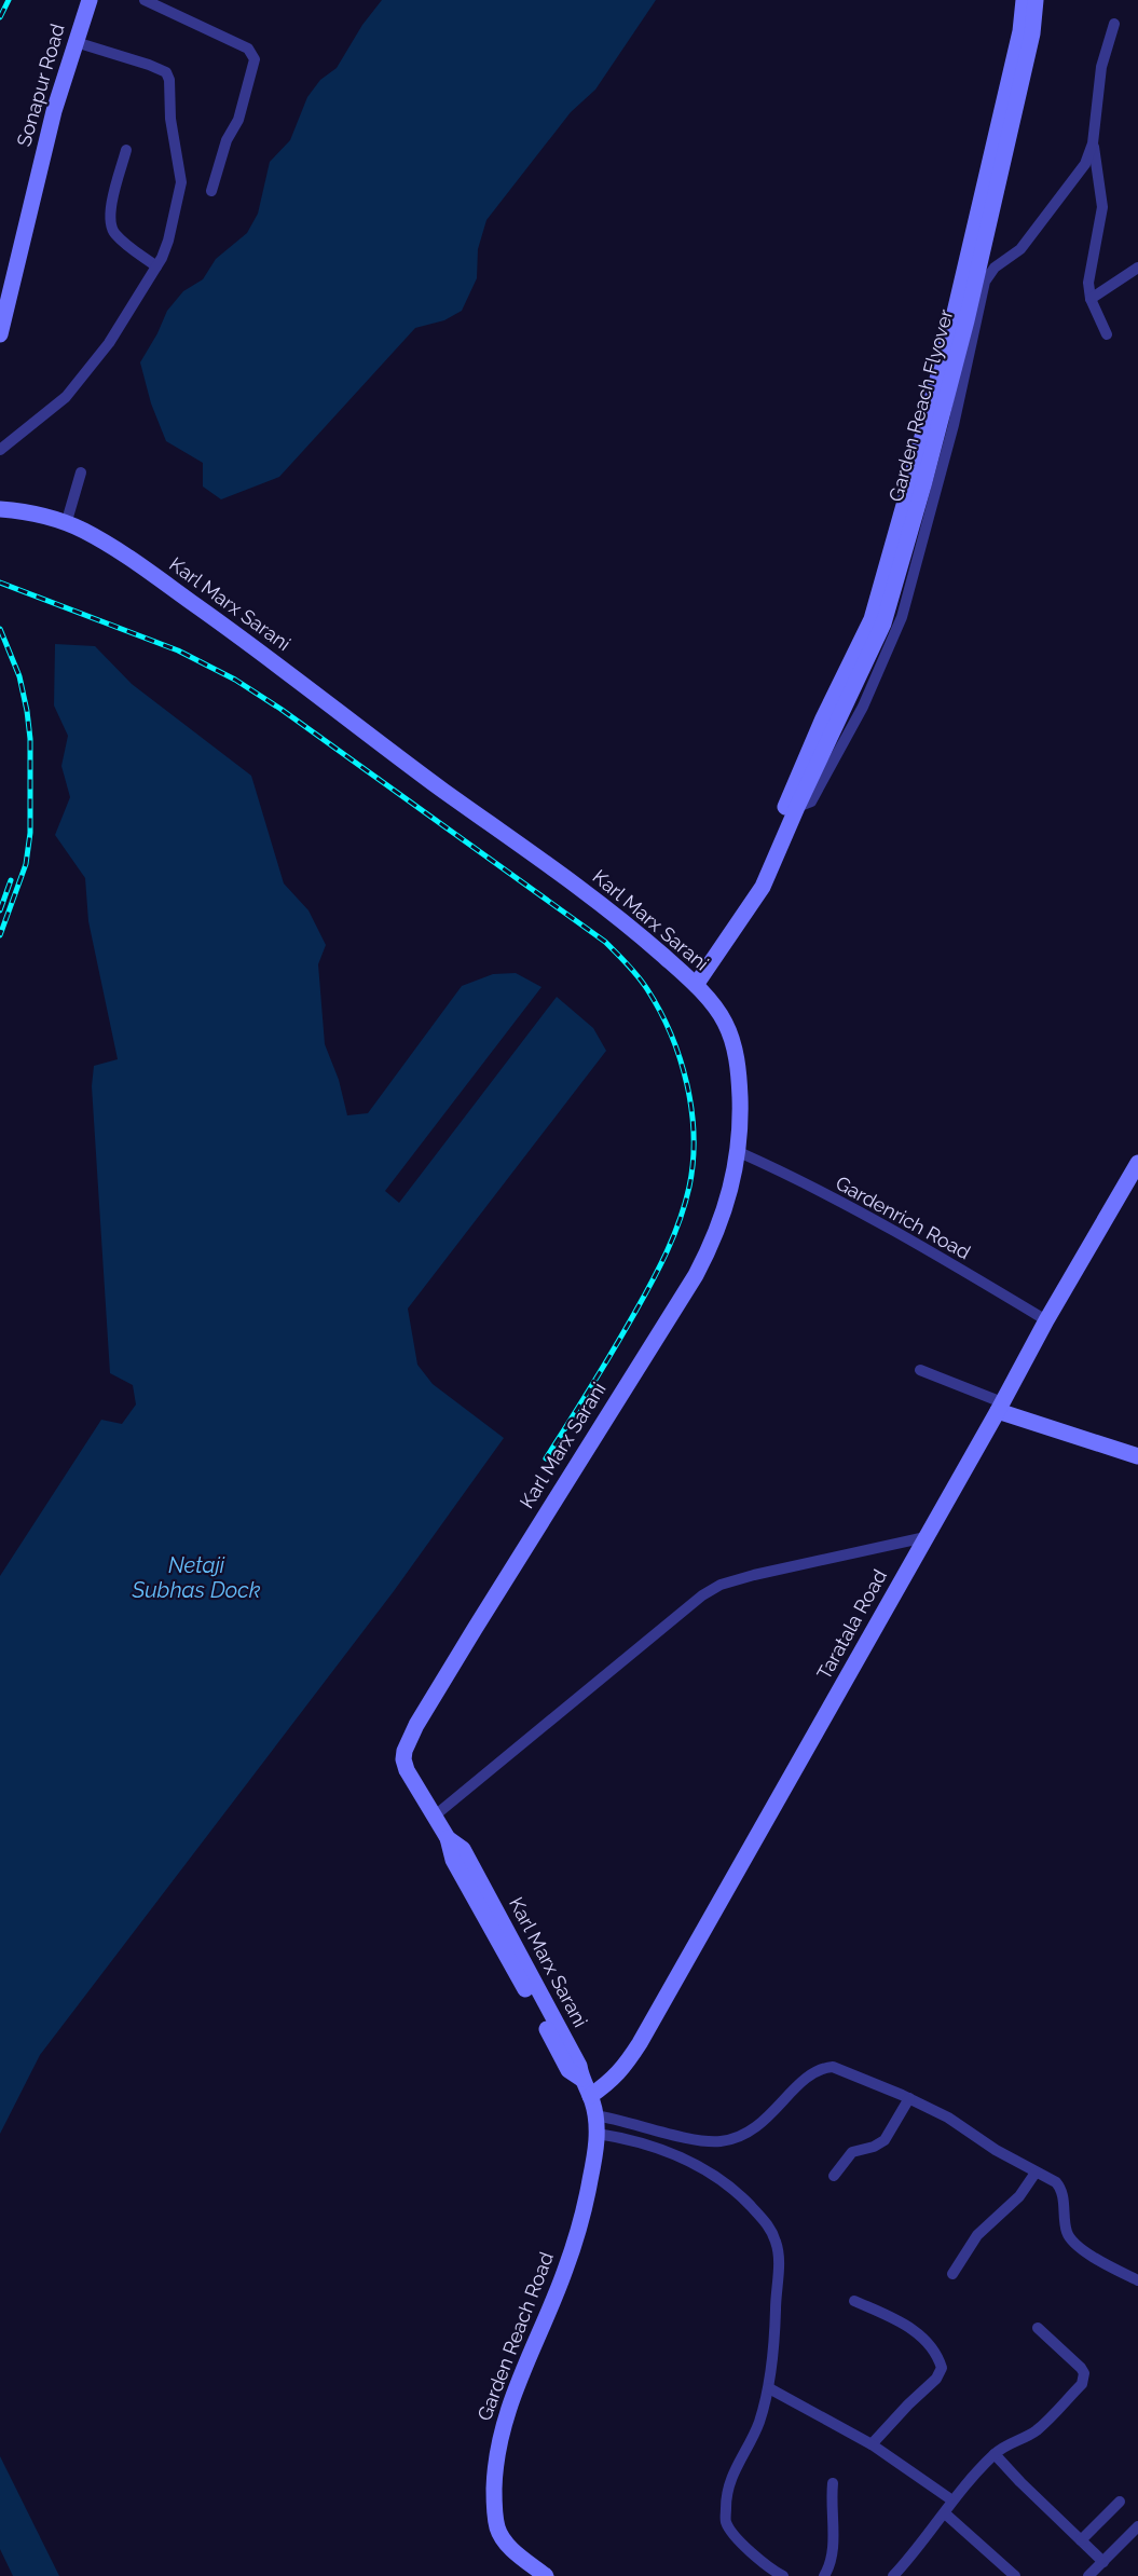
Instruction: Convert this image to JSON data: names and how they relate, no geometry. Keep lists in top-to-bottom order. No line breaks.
{"streets":{"main road":["Sonapur Road","Garden Reach Flyover","Karl Marx Sarani","Taratala Road","Garden Reach Road"],"street":["Gardenrich Road"]},"crossings":[["Garden Reach Flyover","Karl Marx Sarani"],["Karl Marx Sarani","Gardenrich Road"],["Karl Marx Sarani","Taratala Road"],["Karl Marx Sarani","Garden Reach Road"],["Gardenrich Road","Taratala Road"],["Taratala Road","Garden Reach Road"]],"water":["Netaji Subhas Dock"]}
